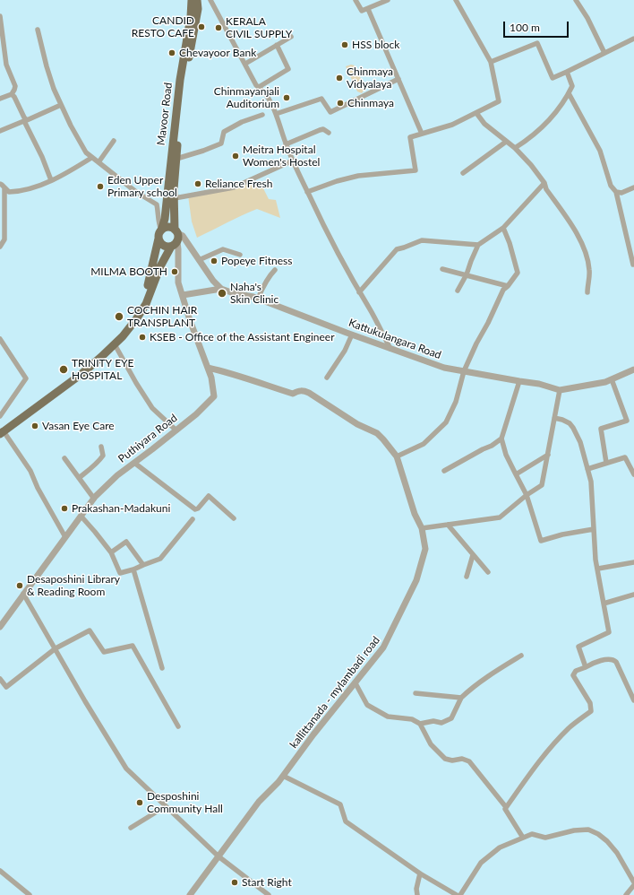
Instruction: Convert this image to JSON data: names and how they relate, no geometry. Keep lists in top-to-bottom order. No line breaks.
{"streets":{"main road":["Mavoor Road"],"street":["Kattukulangara Road","Puthiyara Road","kallittanada - mylambadi road"]},"crossings":[["Mavoor Road","Puthiyara Road"],["Puthiyara Road","kallittanada - mylambadi road"]],"places":["CANDID RESTO CAFE","KERALA CIVIL SUPPLY","HSS block","Chevayoor Bank","Chinmaya Vidyalaya","Chinmayanjali Auditorium","Chinmaya","Meitra Hospital Women's Hostel","Reliance Fresh","Eden Upper Primary school","Popeye Fitness","MILMA BOOTH","Naha's Skin Clinic","COCHIN HAIR TRANSPLANT","KSEB - Office of the Assistant Engineer","TRINITY EYE HOSPITAL","Vasan Eye Care","Prakashan-Madakuni","Desaposhini Library & Reading Room","Desposhini Community Hall","Start Right"],"scale_bar":"100 m"}
